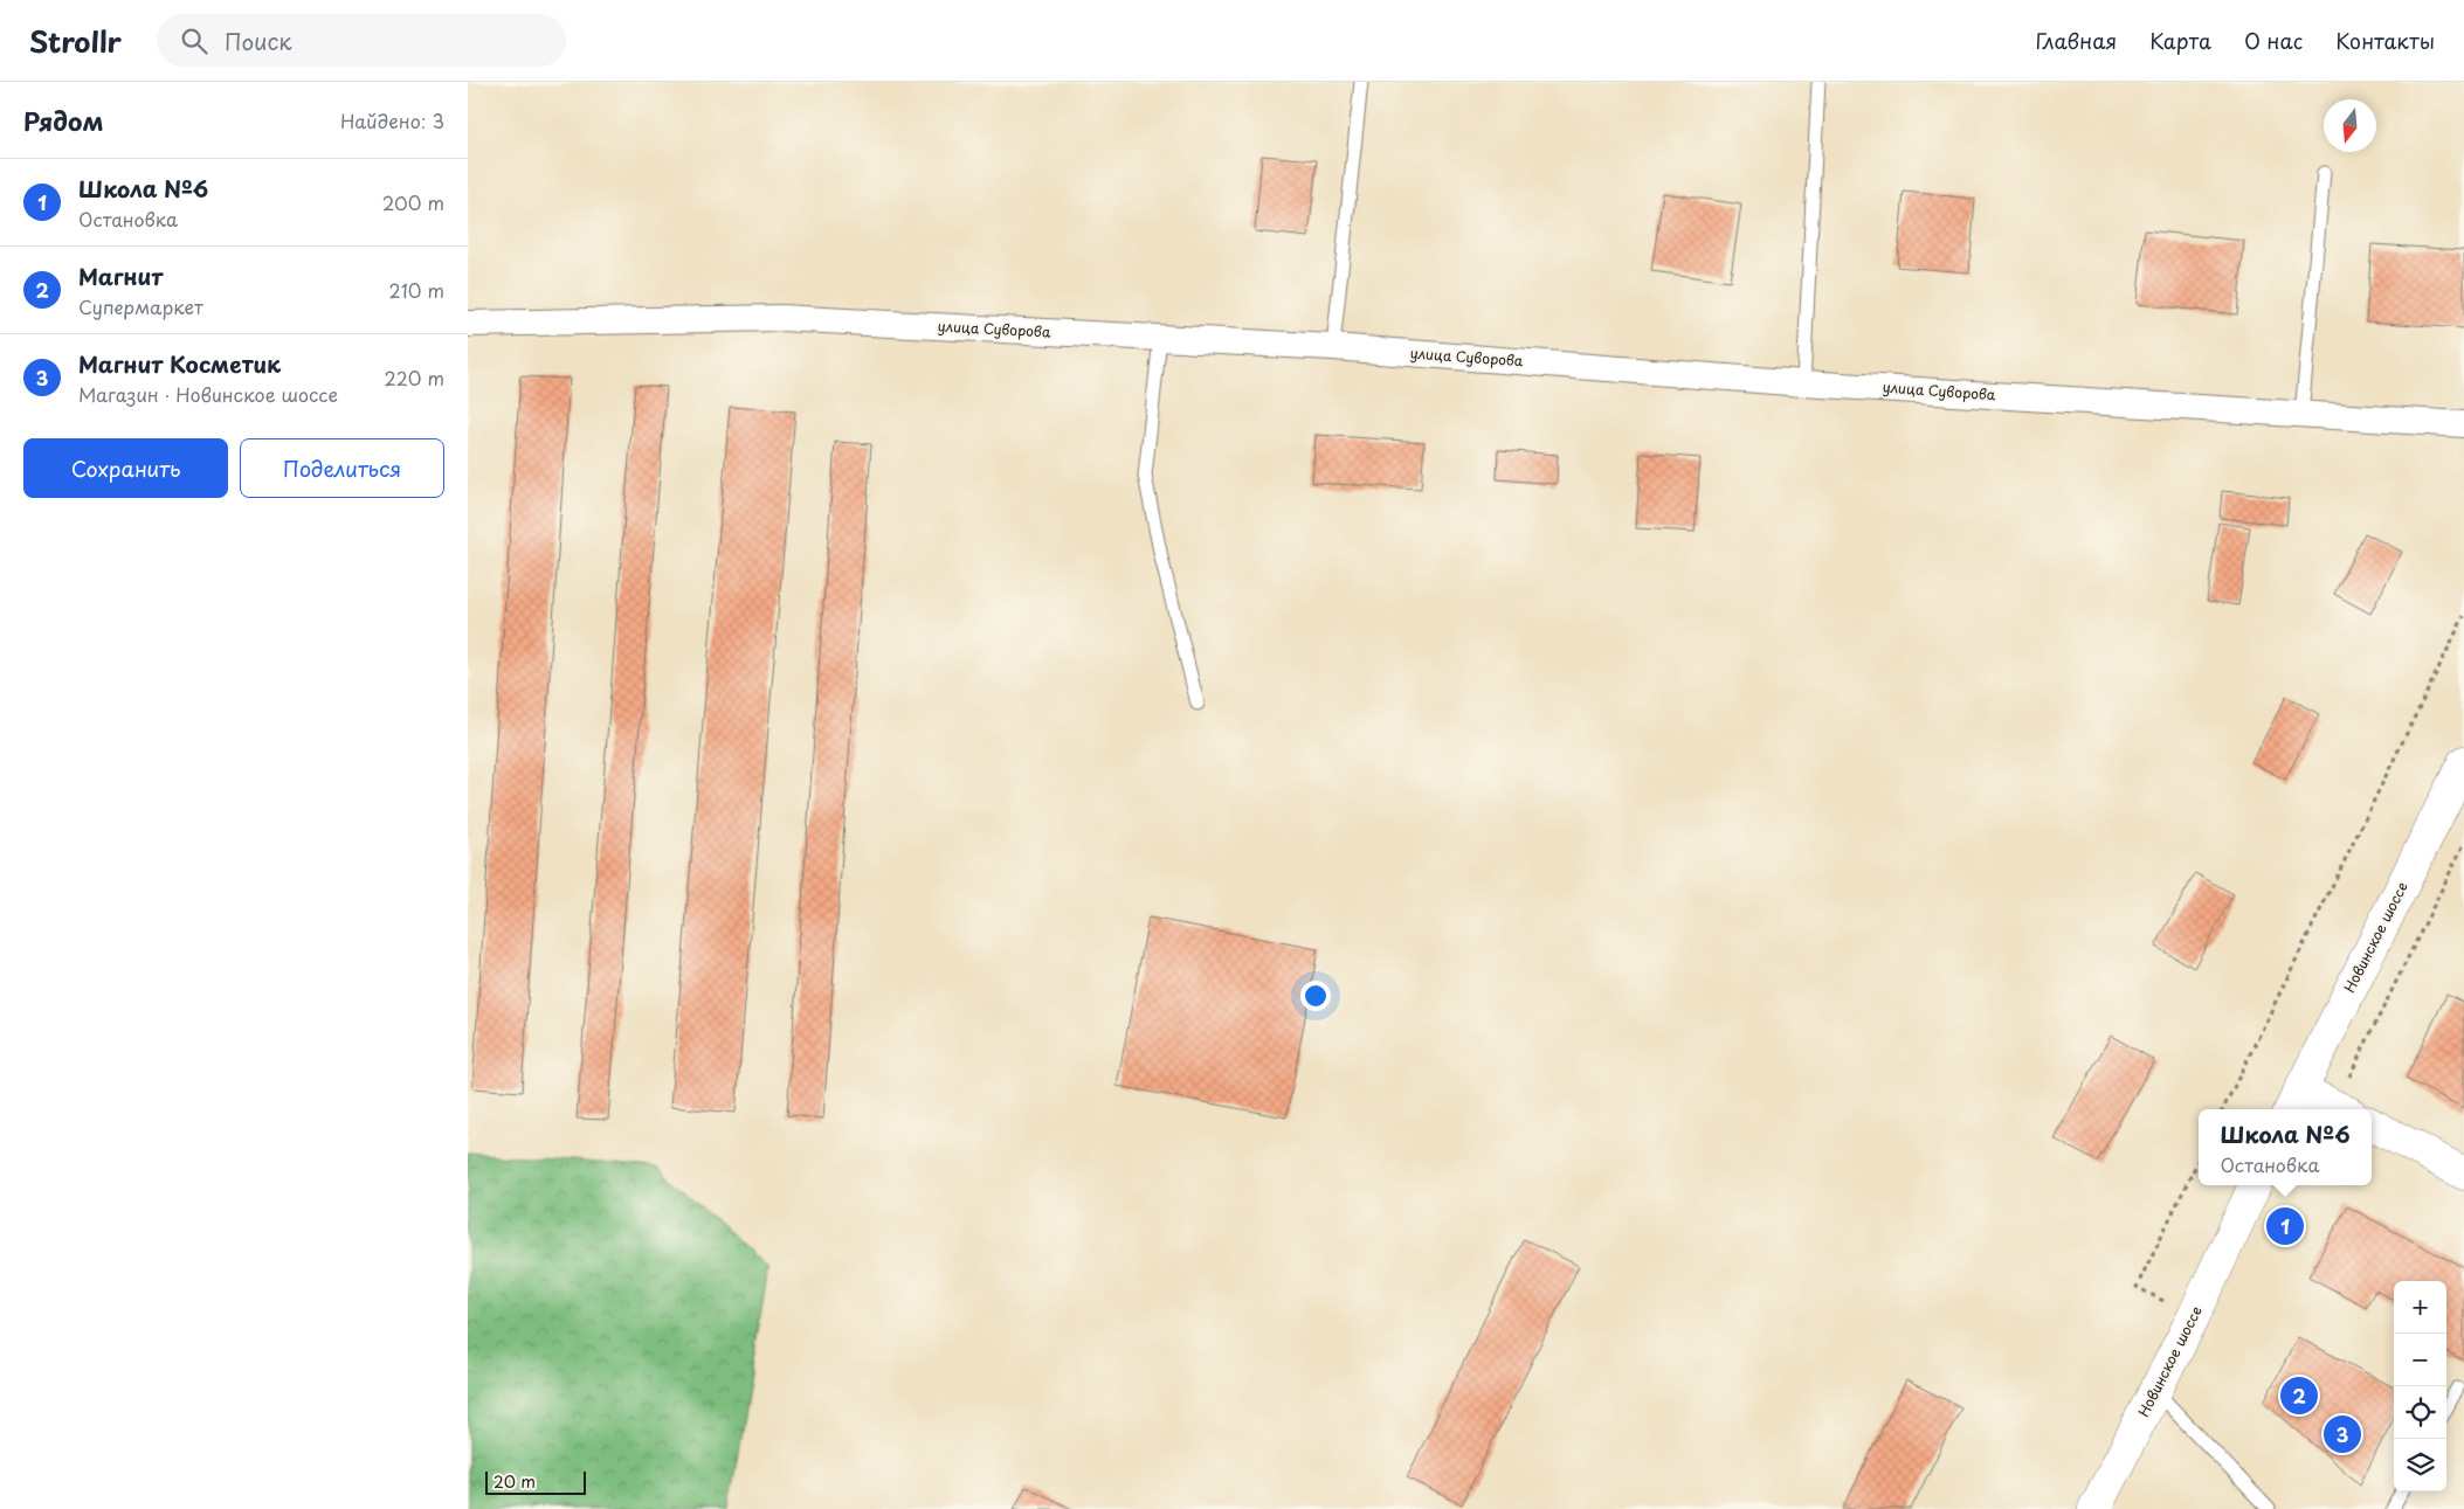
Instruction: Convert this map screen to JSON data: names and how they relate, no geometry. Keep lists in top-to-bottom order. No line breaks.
{"streets":{"street":["улица Суворова","Новинское шоссе"]},"scale_bar":"20 m","north":"bottom","page":{"header":"Strollr","search":"Поиск","nav":["Главная","Карта","О нас","Контакты"],"heading":["Рядом","Найдено: 3"],"list":[{"mark":"1","name":"Школа №6","note":"Остановка","value":"200 m"},{"mark":"2","name":"Магнит","note":"Супермаркет","value":"210 m"},{"mark":"3","name":"Магнит Косметик","note":"Магазин · Новинское шоссе","value":"220 m"}],"buttons":["Сохранить","Поделиться"],"popup":["Школа №6","Остановка"],"pins":["1","2","3"],"map_buttons":["+","−"],"scale":"20 m"}}
